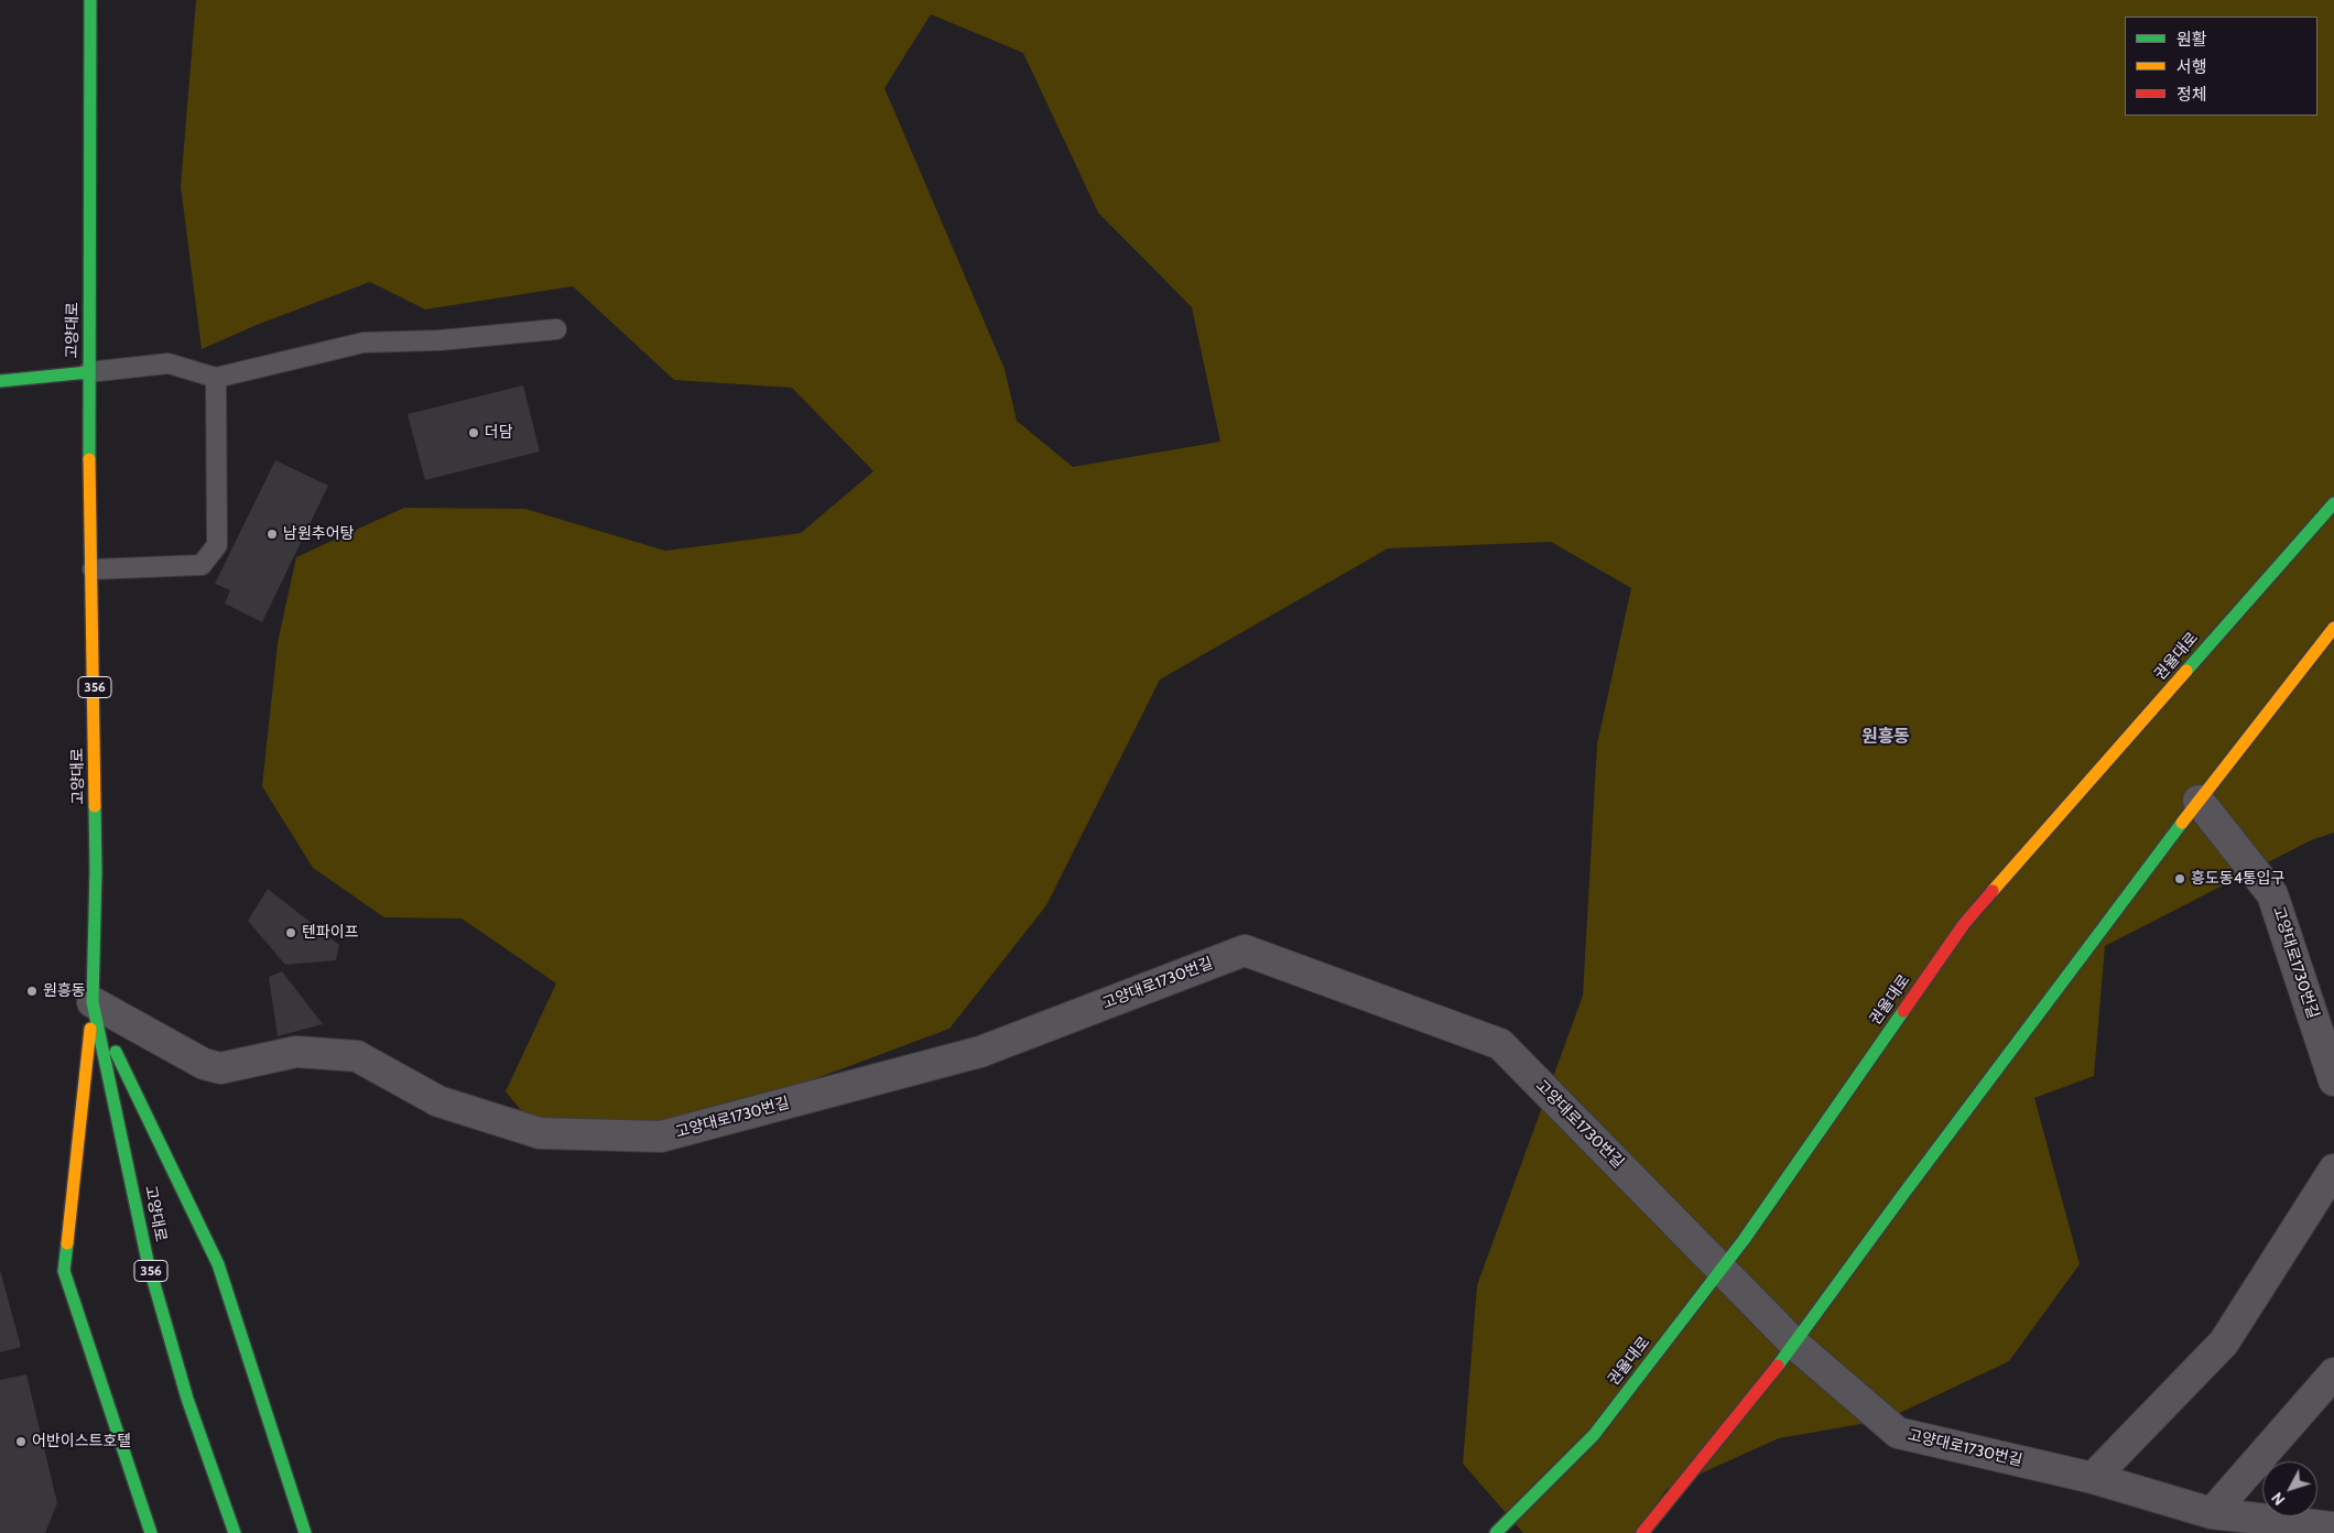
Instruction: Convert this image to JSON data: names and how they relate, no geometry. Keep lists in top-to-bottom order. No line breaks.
{"streets":{"main road":["고양대로","권율대로","356"],"street":["고양대로1730번길"]},"crossings":[["고양대로","고양대로1730번길"],["권율대로","고양대로1730번길"]],"districts":["원흥동"],"places":["더담","남원추어탕","흥도동4통입구","텐파이프","원흥동","어반이스트호텔"],"legend":["원활","서행","정체"],"north":"bottom left"}
